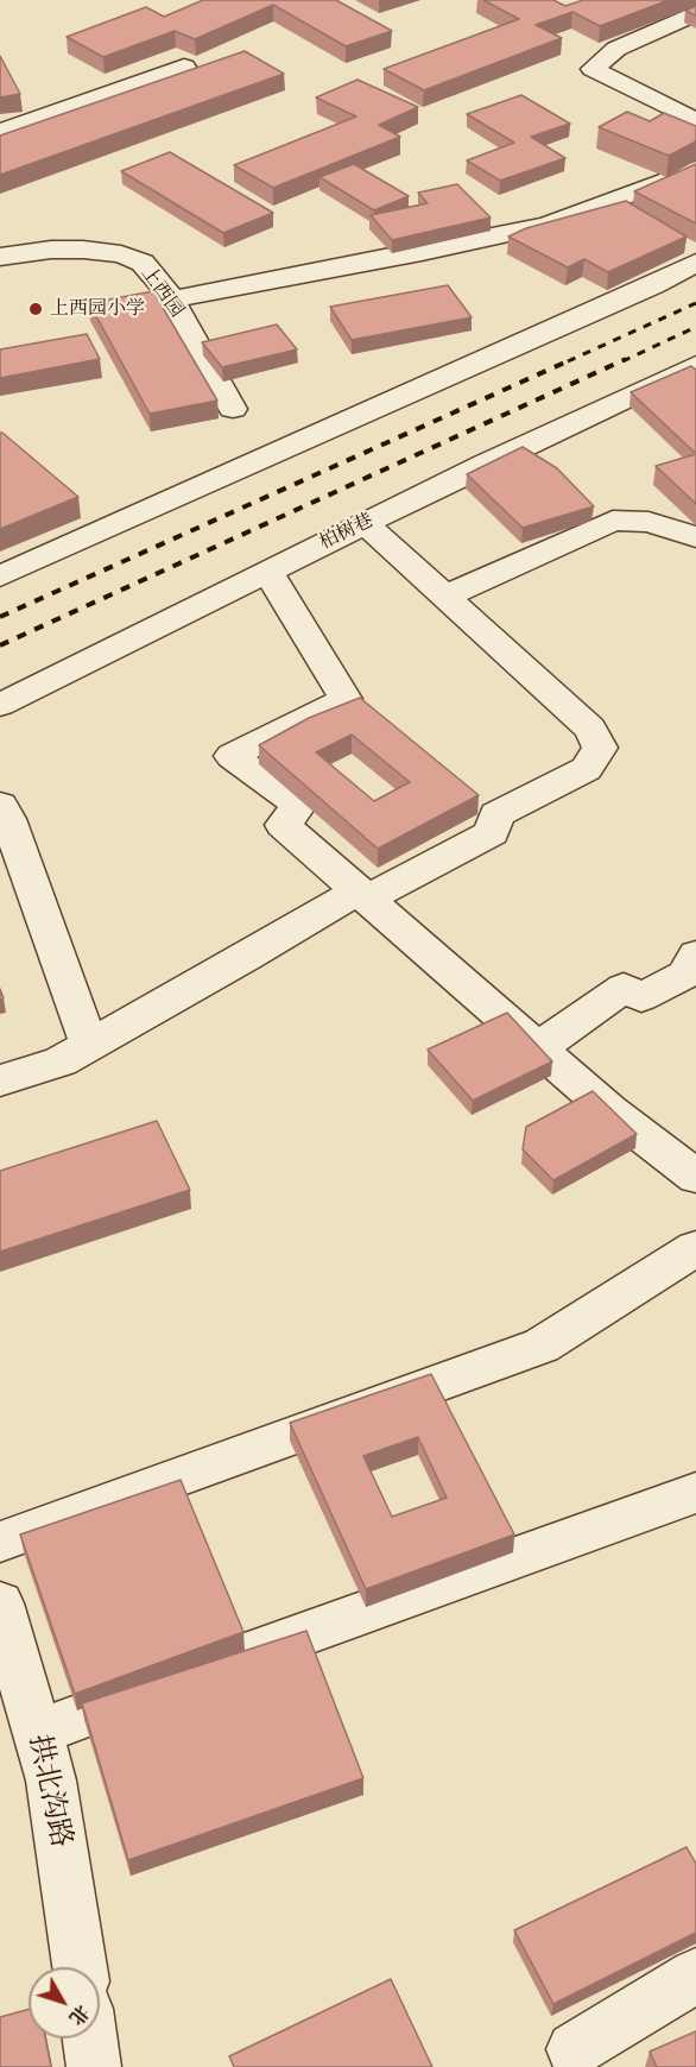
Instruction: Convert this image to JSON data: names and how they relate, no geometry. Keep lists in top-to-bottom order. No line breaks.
{"streets":{"street":["上西园","柏树巷","拱北沟路"]},"places":["上西园小学"],"north":"bottom right"}
